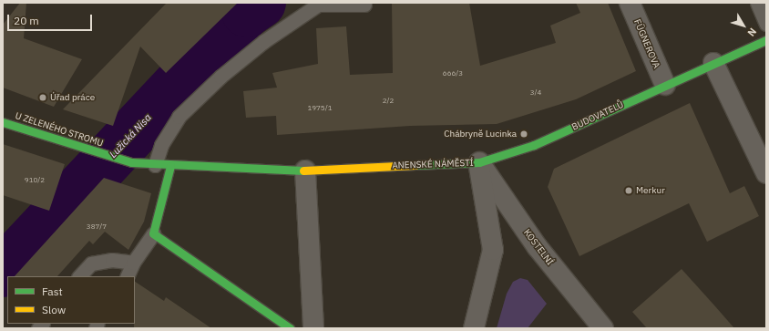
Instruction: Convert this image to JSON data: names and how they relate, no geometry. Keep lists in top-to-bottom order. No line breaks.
{"streets":{"main road":["BUDOVATELŮ","U ZELENÉHO STROMU","ANENSKÉ NÁMĚSTÍ"],"street":["FÜGNEROVA","KOSTELNÍ"]},"crossings":[["FÜGNEROVA","BUDOVATELŮ"],["BUDOVATELŮ","ANENSKÉ NÁMĚSTÍ"],["BUDOVATELŮ","KOSTELNÍ"],["U ZELENÉHO STROMU","ANENSKÉ NÁMĚSTÍ"],["ANENSKÉ NÁMĚSTÍ","KOSTELNÍ"]],"water":["Lužická Nisa"],"places":["Úřad práce","Chábryně Lucinka","Merkur"],"house_numbers":["666/3","3/4","2/2","1975/1","910/2","387/7"],"legend":["Fast","Slow"],"scale_bar":"20 m","north":"bottom right"}
